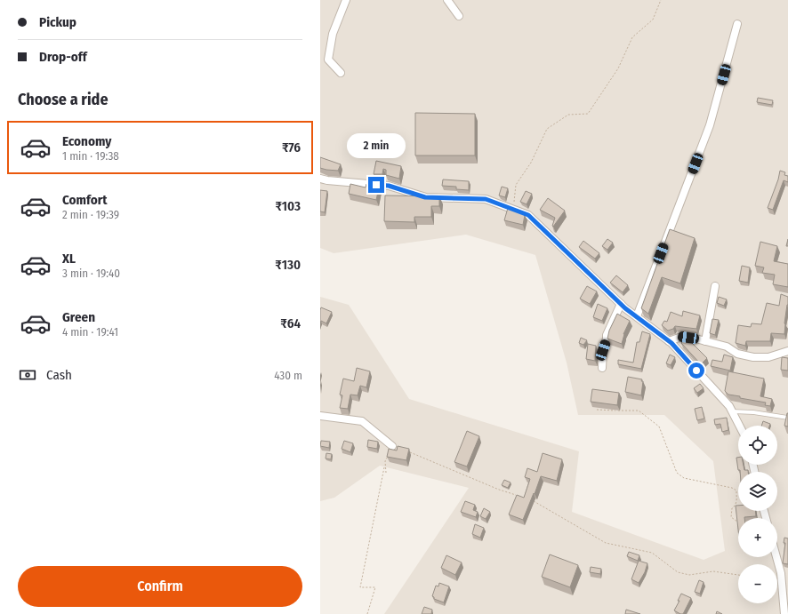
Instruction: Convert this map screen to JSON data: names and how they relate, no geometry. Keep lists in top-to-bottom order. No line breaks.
{"page":{"banner":["Pickup","Drop-off"],"heading":"Choose a ride","list":[{"name":"Economy","note":"1 min · 19:38","value":"₹76"},{"name":"Comfort","note":"2 min · 19:39","value":"₹103"},{"name":"XL","note":"3 min · 19:40","value":"₹130"},{"name":"Green","note":"4 min · 19:41","value":"₹64"}],"bubble":"2 min","pay":["Cash","430 m"],"map_buttons":["+","−"],"buttons":"Confirm"}}
